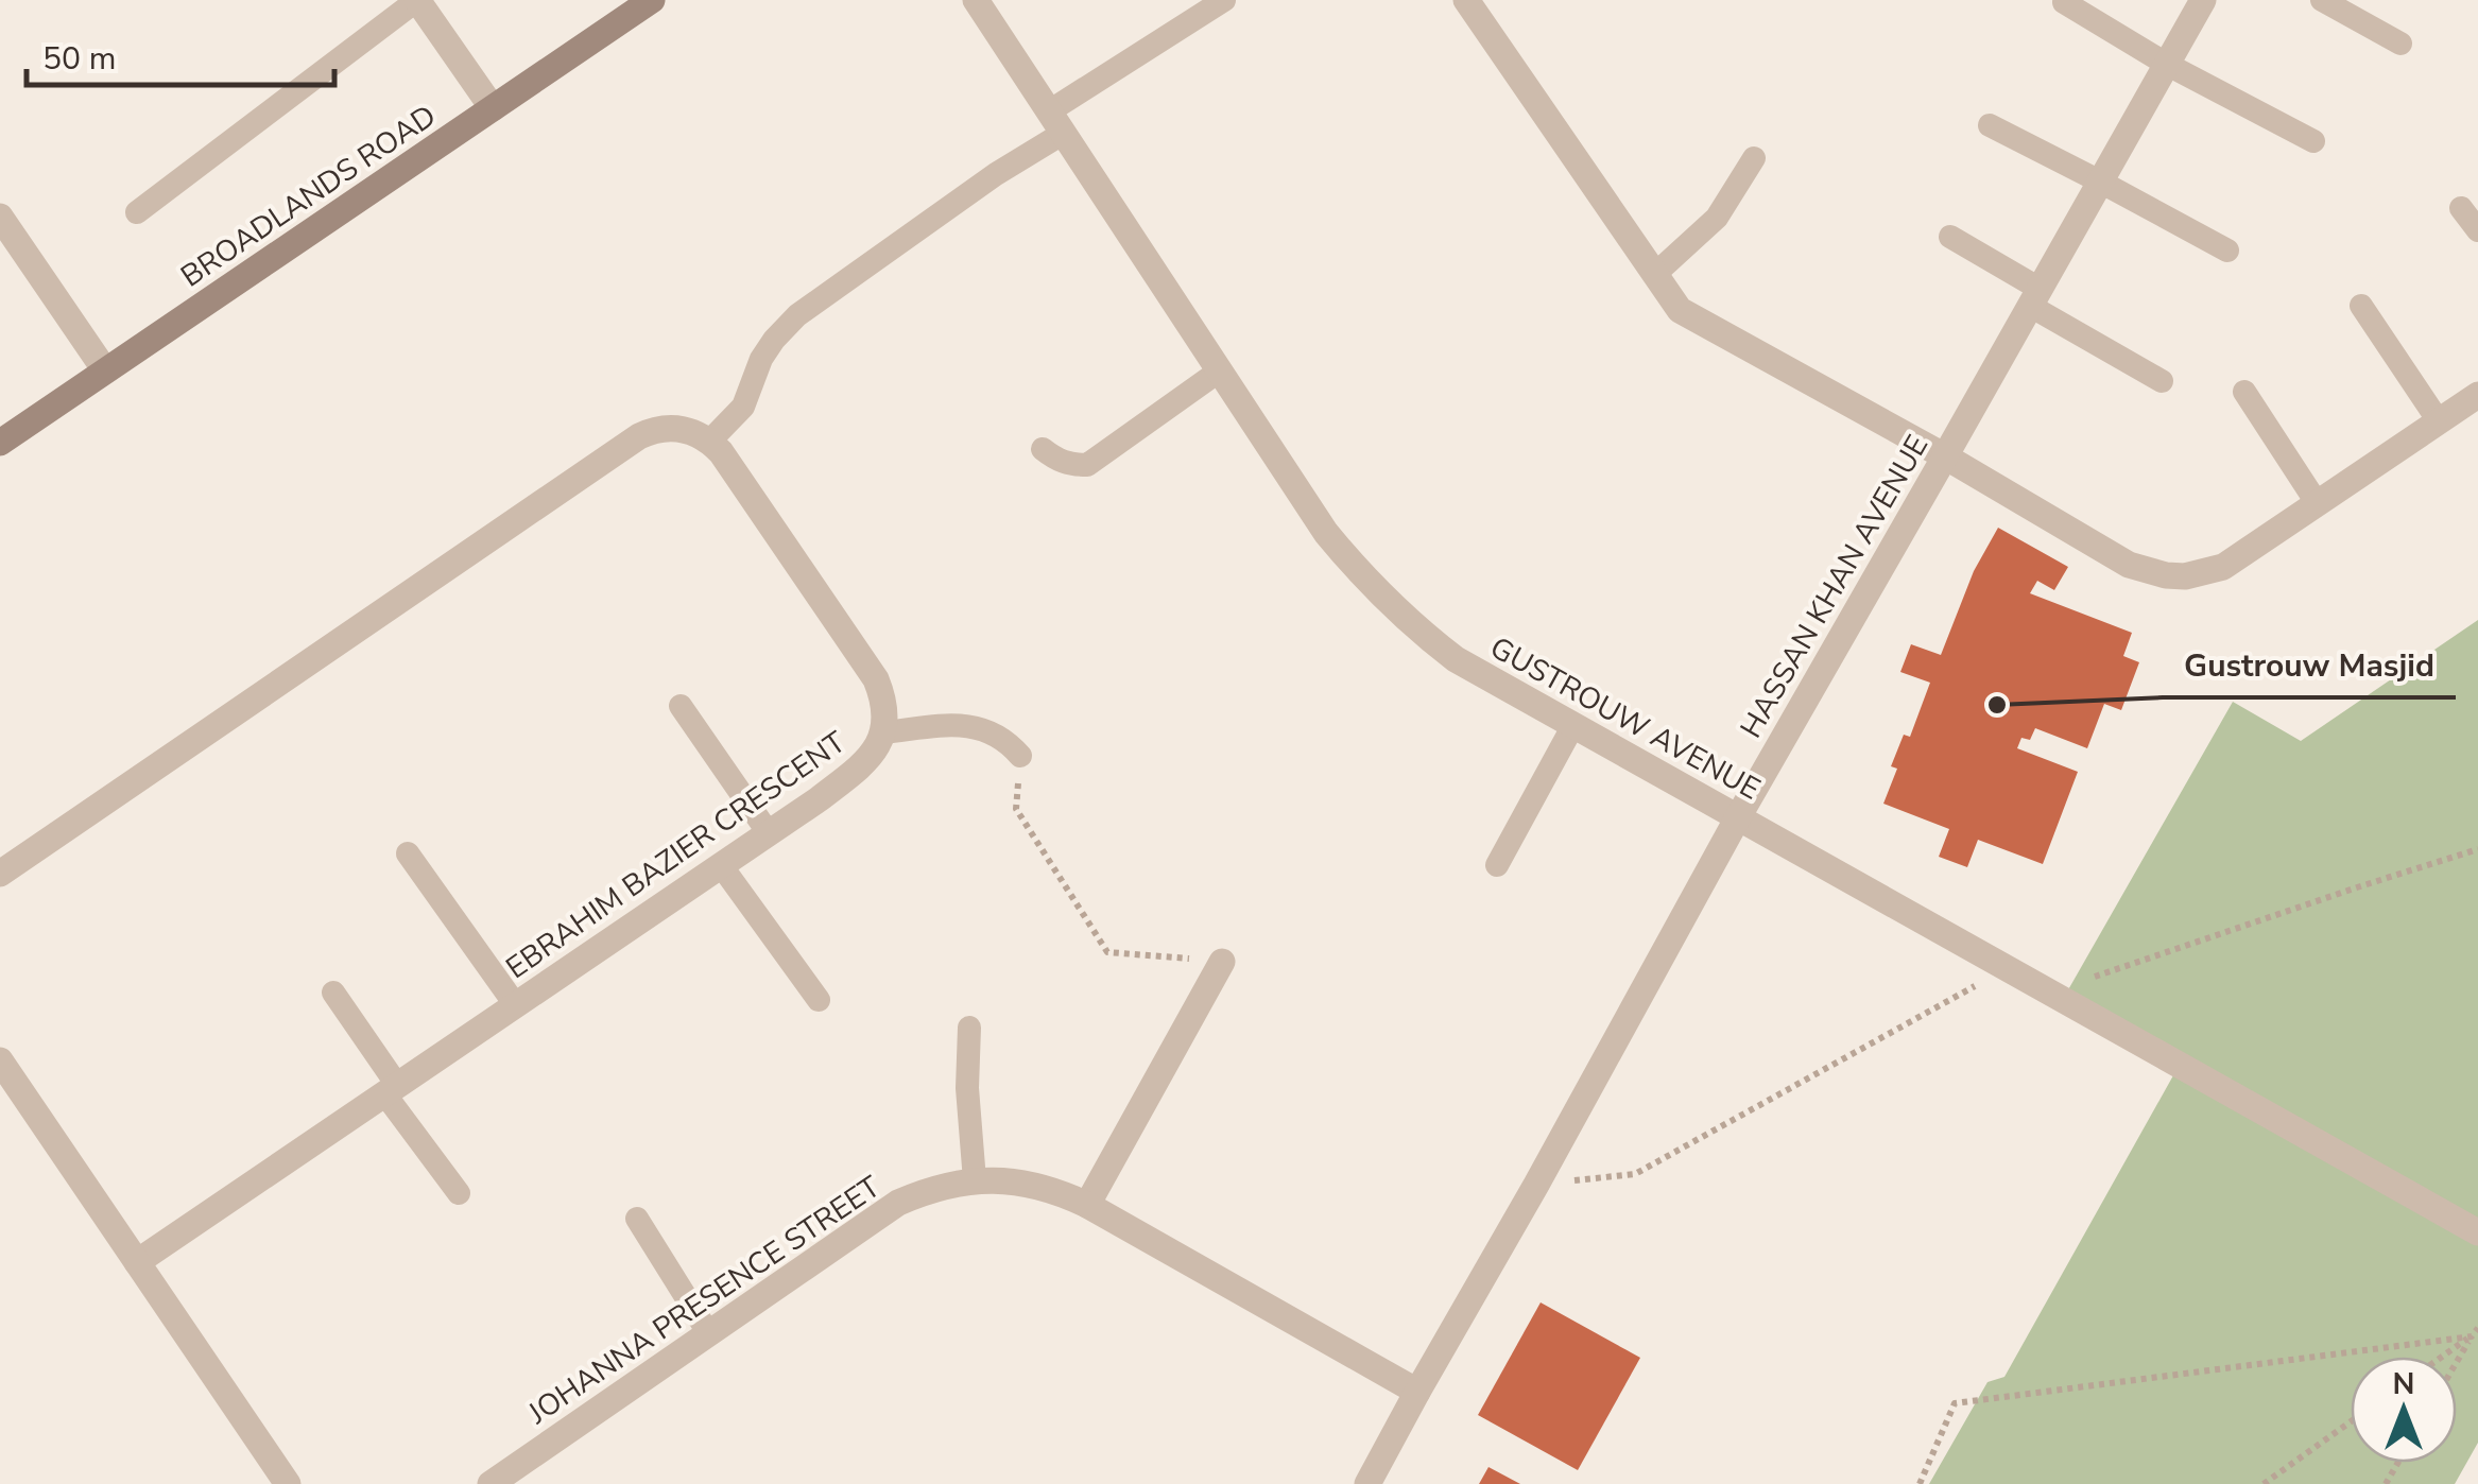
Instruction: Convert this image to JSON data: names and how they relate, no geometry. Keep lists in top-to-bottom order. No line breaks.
{"streets":{"main road":["BROADLANDS ROAD"],"street":["HASSAN KHAN AVENUE","GUSTROUW AVENUE","EBRAHIM BAZIER CRESCENT","JOHANNA PRESENCE STREET"]},"crossings":[["HASSAN KHAN AVENUE","GUSTROUW AVENUE"],["HASSAN KHAN AVENUE","JOHANNA PRESENCE STREET"]],"places":["Gustrouw Masjid"],"scale_bar":"50 m","north":"top"}
